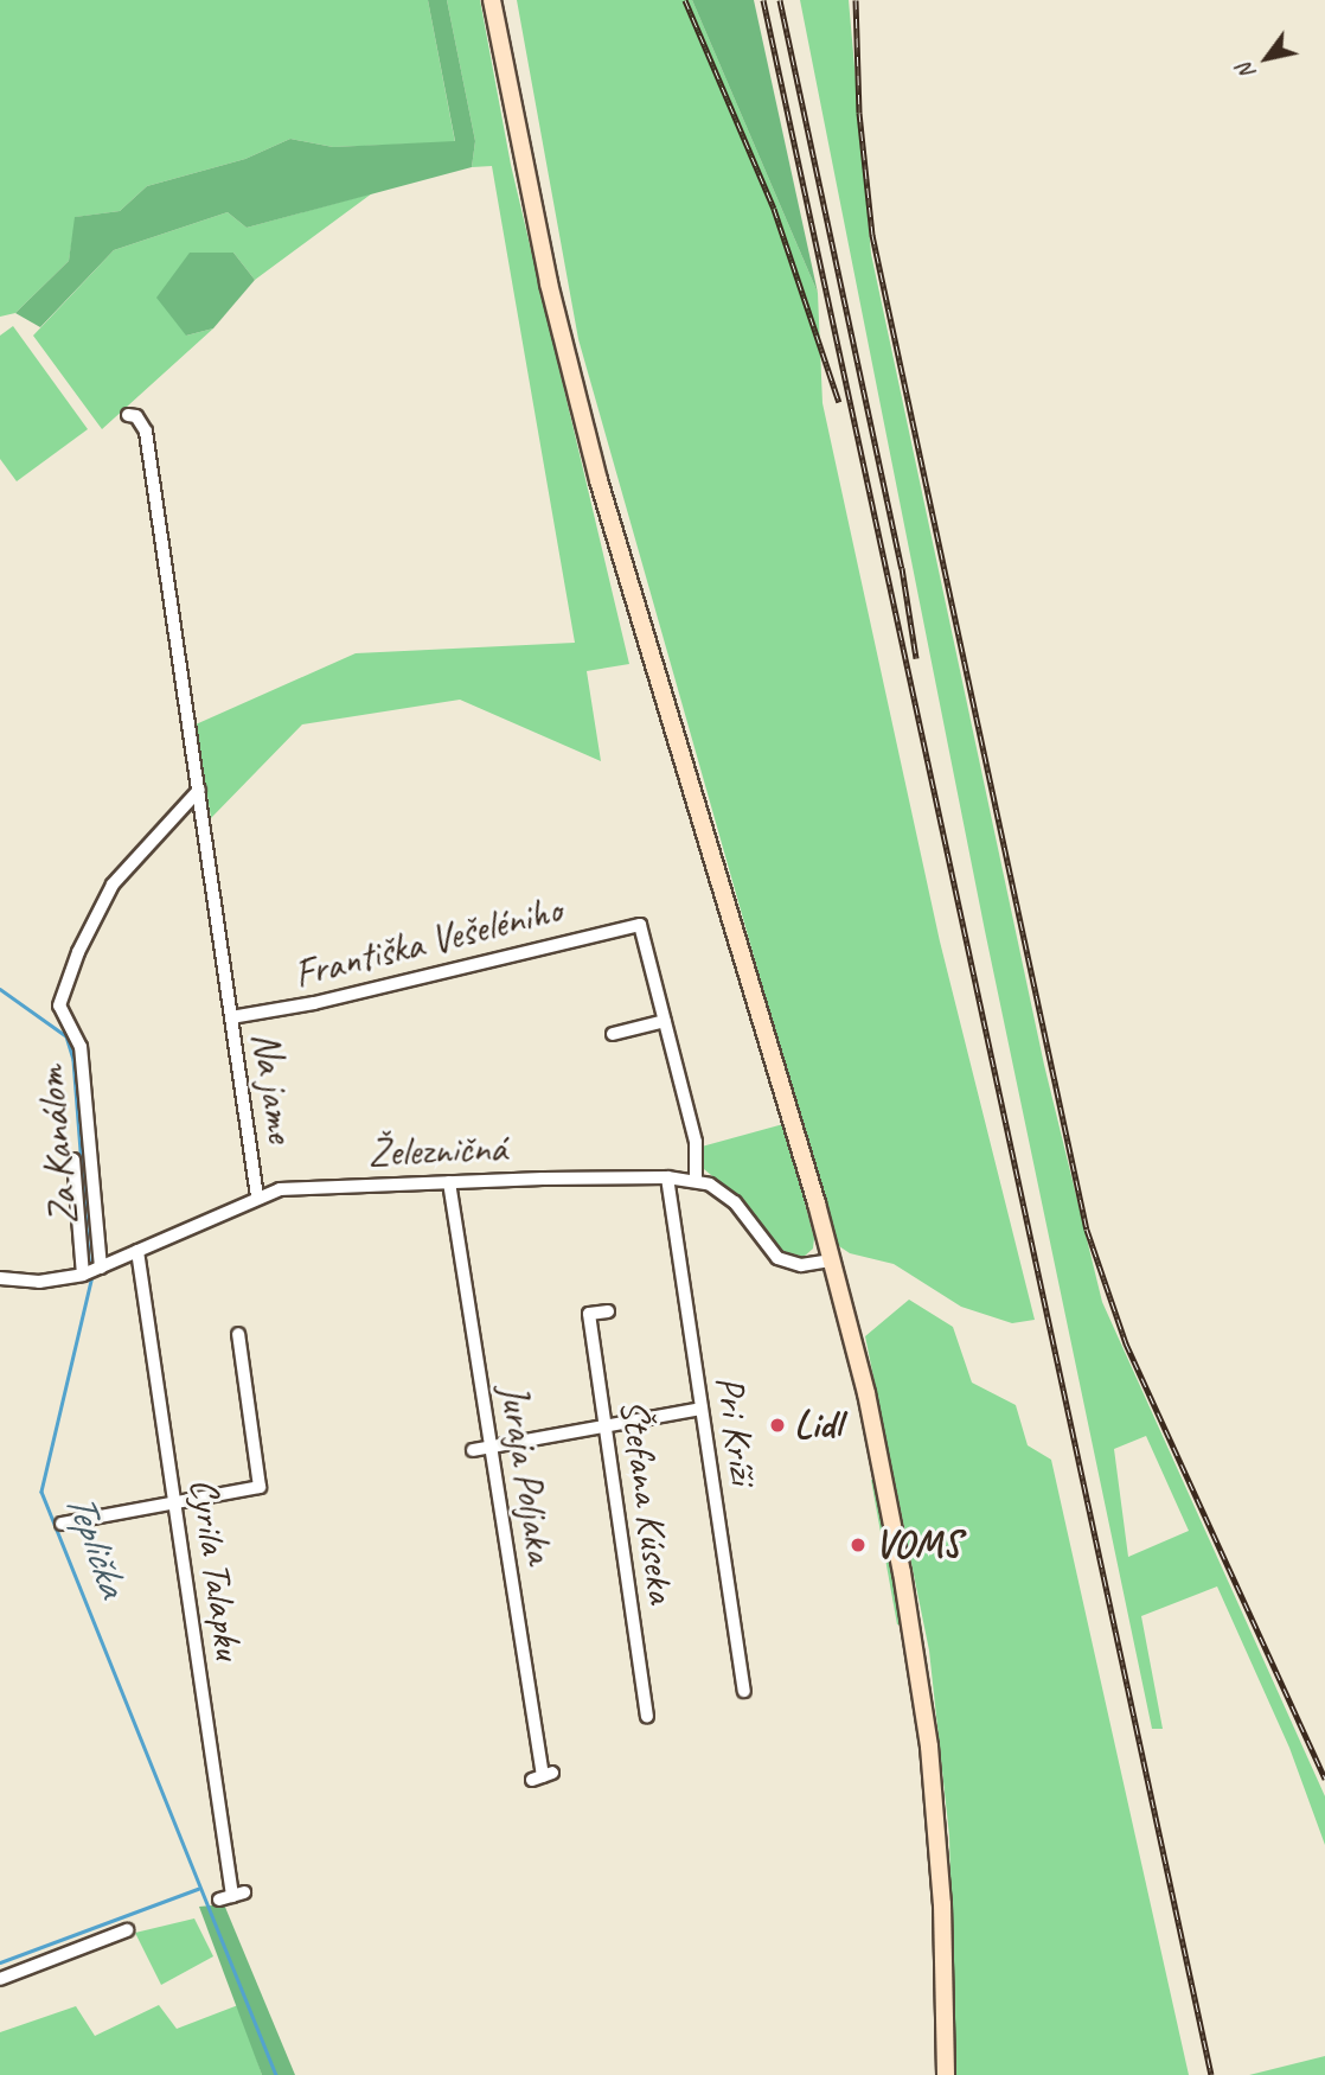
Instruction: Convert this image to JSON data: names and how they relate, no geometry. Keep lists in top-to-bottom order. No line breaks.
{"streets":{"street":["Františka Vešeléniho","Na jame","Za Kanálom","Železničná","Pri Kríži","Juraja Poljaka","Štefana Kúseka","Cyrila Talapku"]},"crossings":[["Františka Vešeléniho","Na jame"],["Na jame","Za Kanálom"],["Na jame","Železničná"],["Za Kanálom","Železničná"],["Železničná","Pri Kríži"],["Železničná","Juraja Poljaka"],["Železničná","Cyrila Talapku"]],"water":["Teplička"],"places":["Lidl","VOMS"],"north":"bottom left"}
